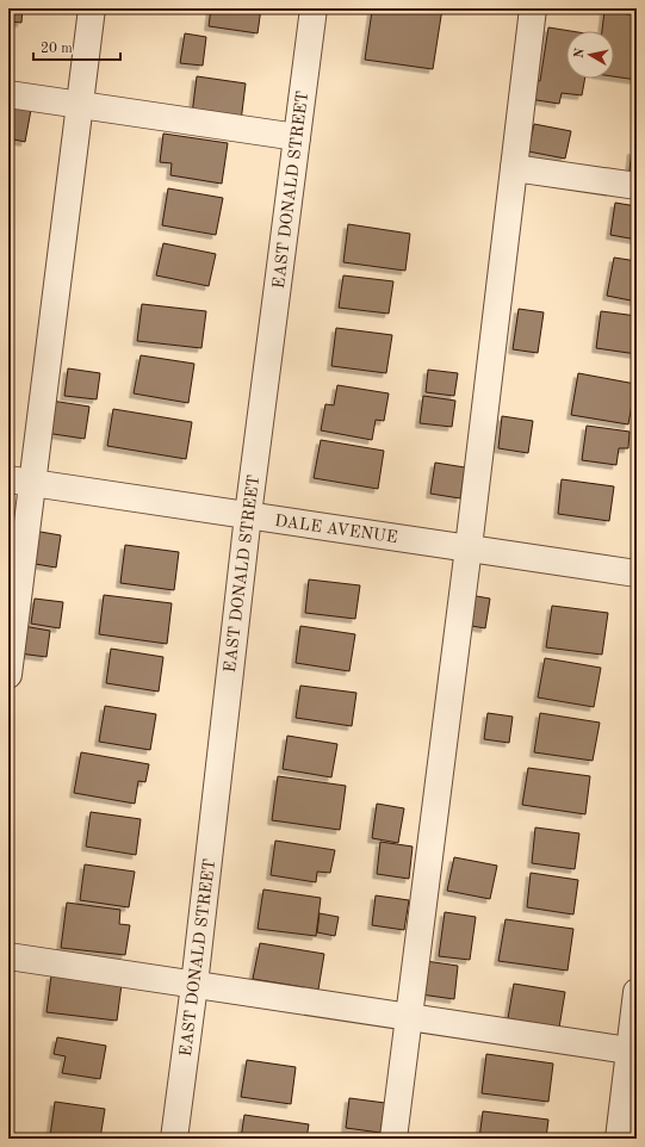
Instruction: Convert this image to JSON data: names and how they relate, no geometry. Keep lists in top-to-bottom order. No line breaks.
{"streets":{"street":["EAST DONALD STREET","DALE AVENUE"]},"crossings":[["EAST DONALD STREET","DALE AVENUE"]],"scale_bar":"20 m","north":"left"}
